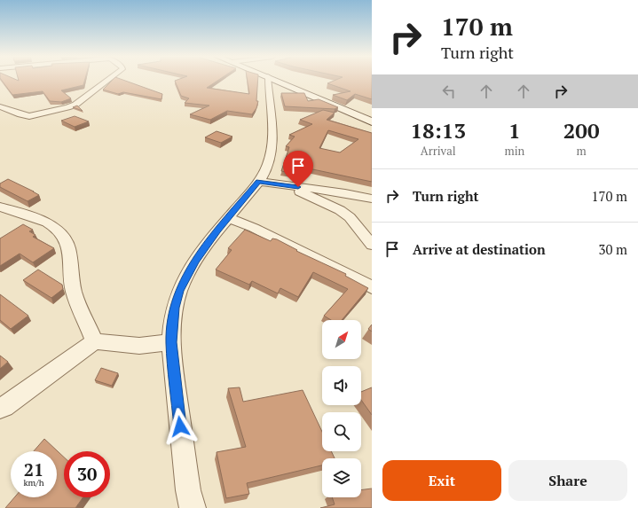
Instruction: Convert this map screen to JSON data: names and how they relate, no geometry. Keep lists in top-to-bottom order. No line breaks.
{"north":"top right","page":{"turn":["170 m","Turn right"],"eta":["18:13","Arrival","1","min","200","m"],"list":[{"name":"Turn right","value":"170 m"},{"name":"Arrive at destination","value":"30 m"}],"speed":"21 km/h","limit":"30","buttons":["Exit","Share"]}}
